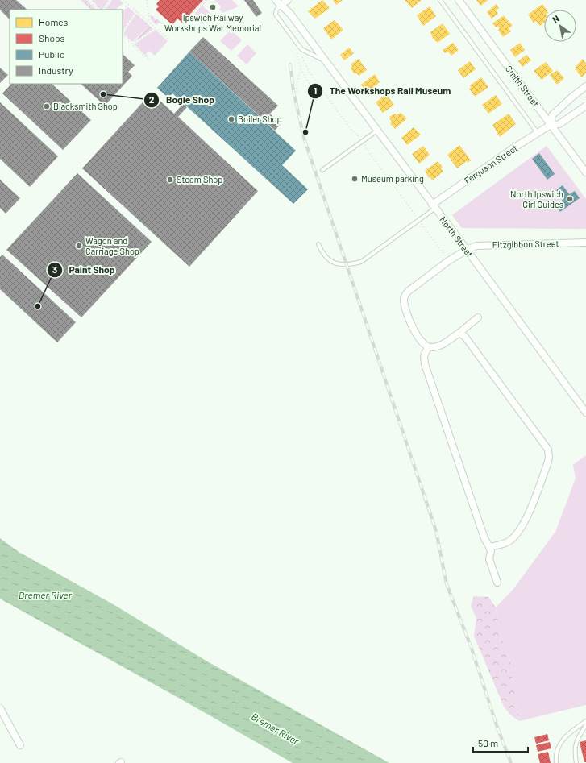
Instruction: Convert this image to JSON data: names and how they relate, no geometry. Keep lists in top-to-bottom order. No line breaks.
{"streets":{"street":["Smith Street","Ferguson Street","North Street","Fitzgibbon Street"]},"crossings":[["Smith Street","Ferguson Street"],["Ferguson Street","North Street"],["North Street","Fitzgibbon Street"]],"water":["Bremer River"],"places":["Ipswich Railway Workshops War Memorial","Bogie Shop","Blacksmith Shop","Boiler Shop","The Workshops Rail Museum","Museum parking","Steam Shop","North Ipswich Girl Guides","Wagon and Carriage Shop","Paint Shop"],"legend":["Homes","Shops","Public","Industry"],"scale_bar":"50 m","north":"top left"}
